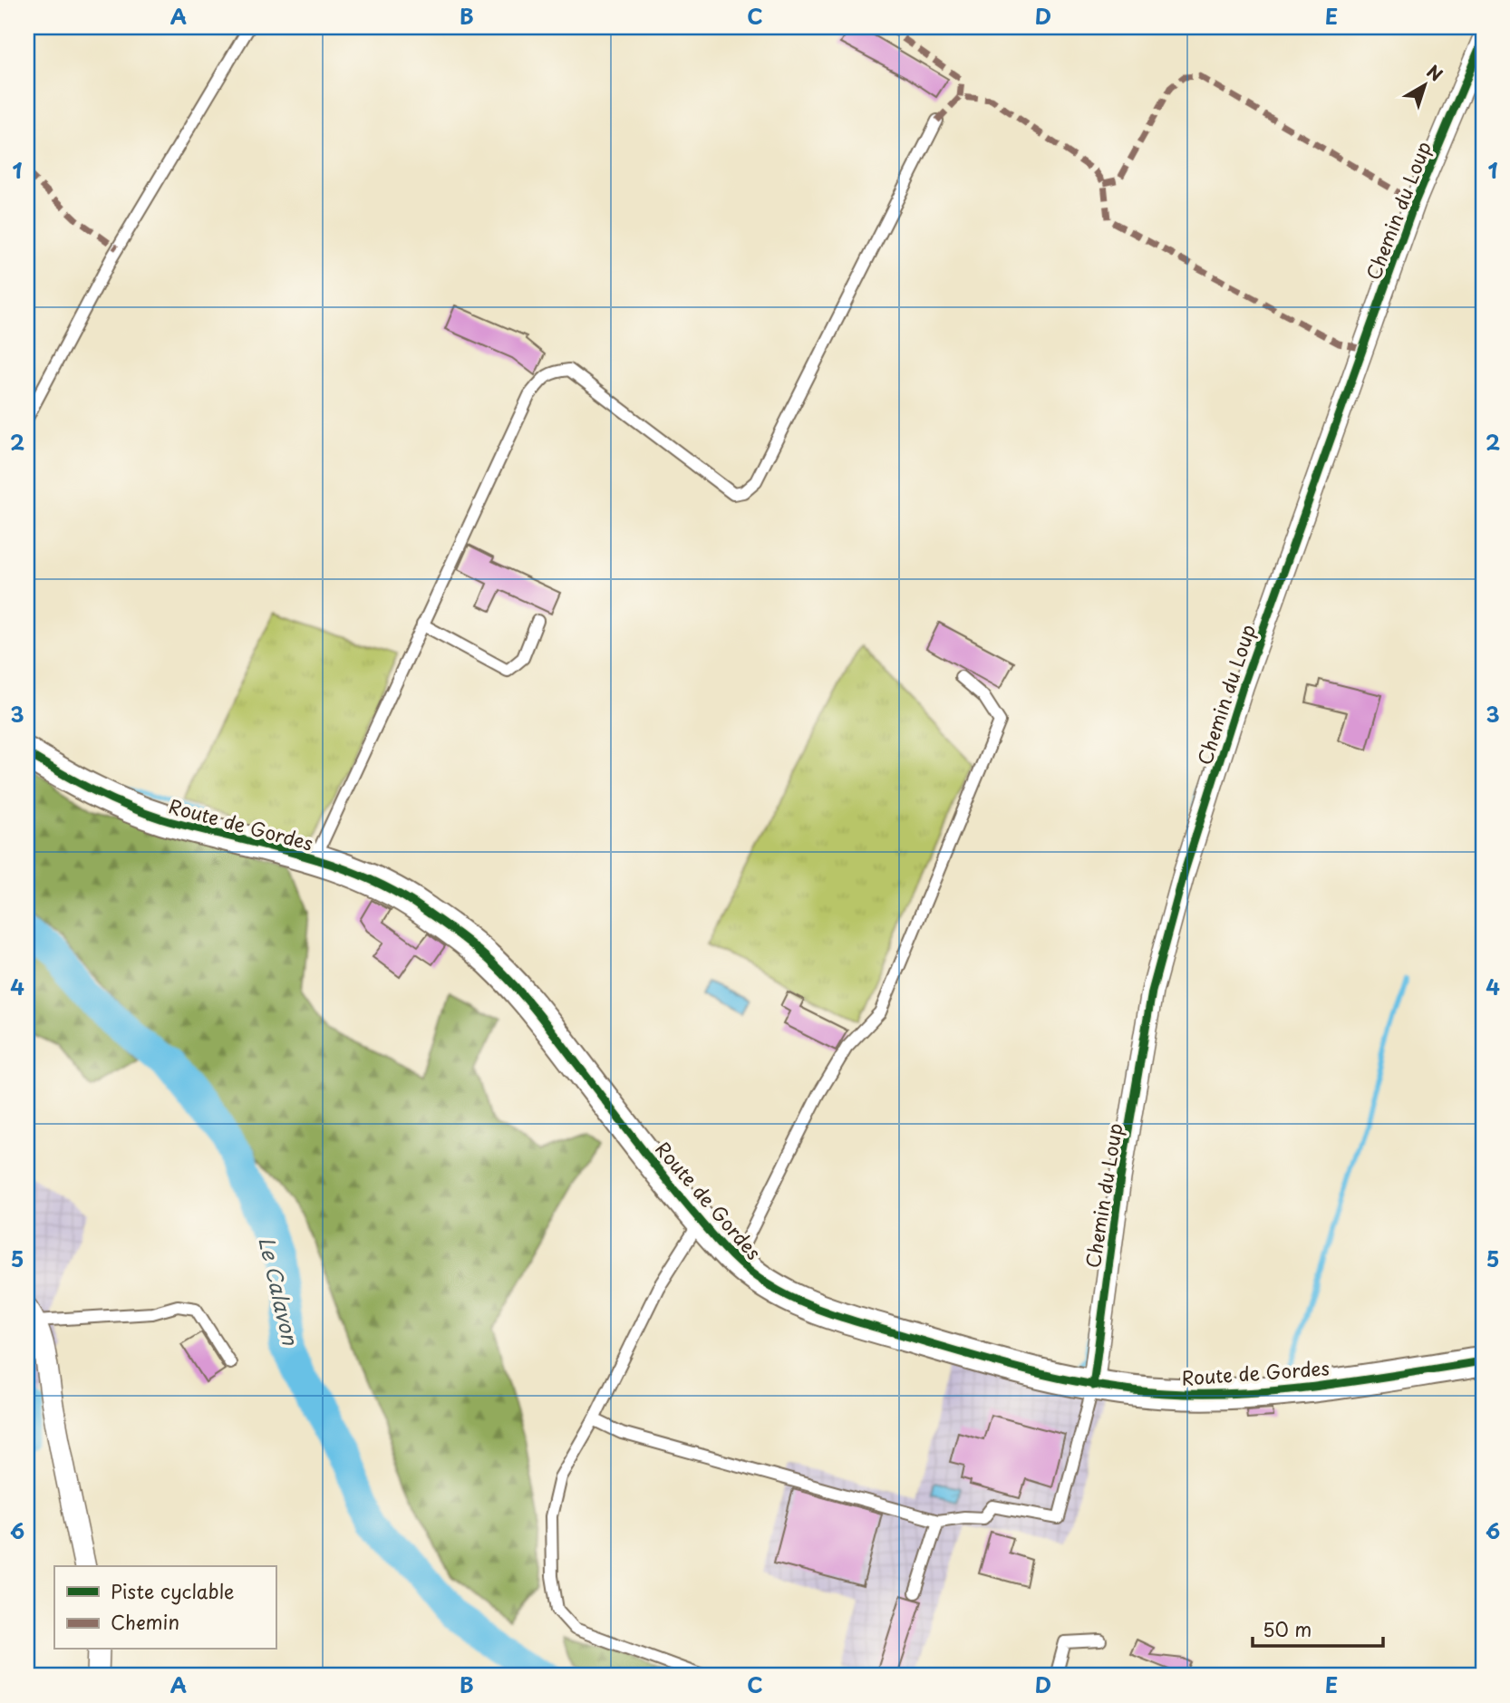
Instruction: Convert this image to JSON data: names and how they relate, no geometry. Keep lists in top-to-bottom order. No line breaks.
{"streets":{"street":["Chemin du Loup","Route de Gordes"]},"crossings":[["Chemin du Loup","Route de Gordes"]],"water":["Le Calavon"],"legend":["Piste cyclable","Chemin"],"scale_bar":"50 m","north":"top right","grid":{"columns":["A","B","C","D","E"],"rows":["1","2","3","4","5","6"]}}
